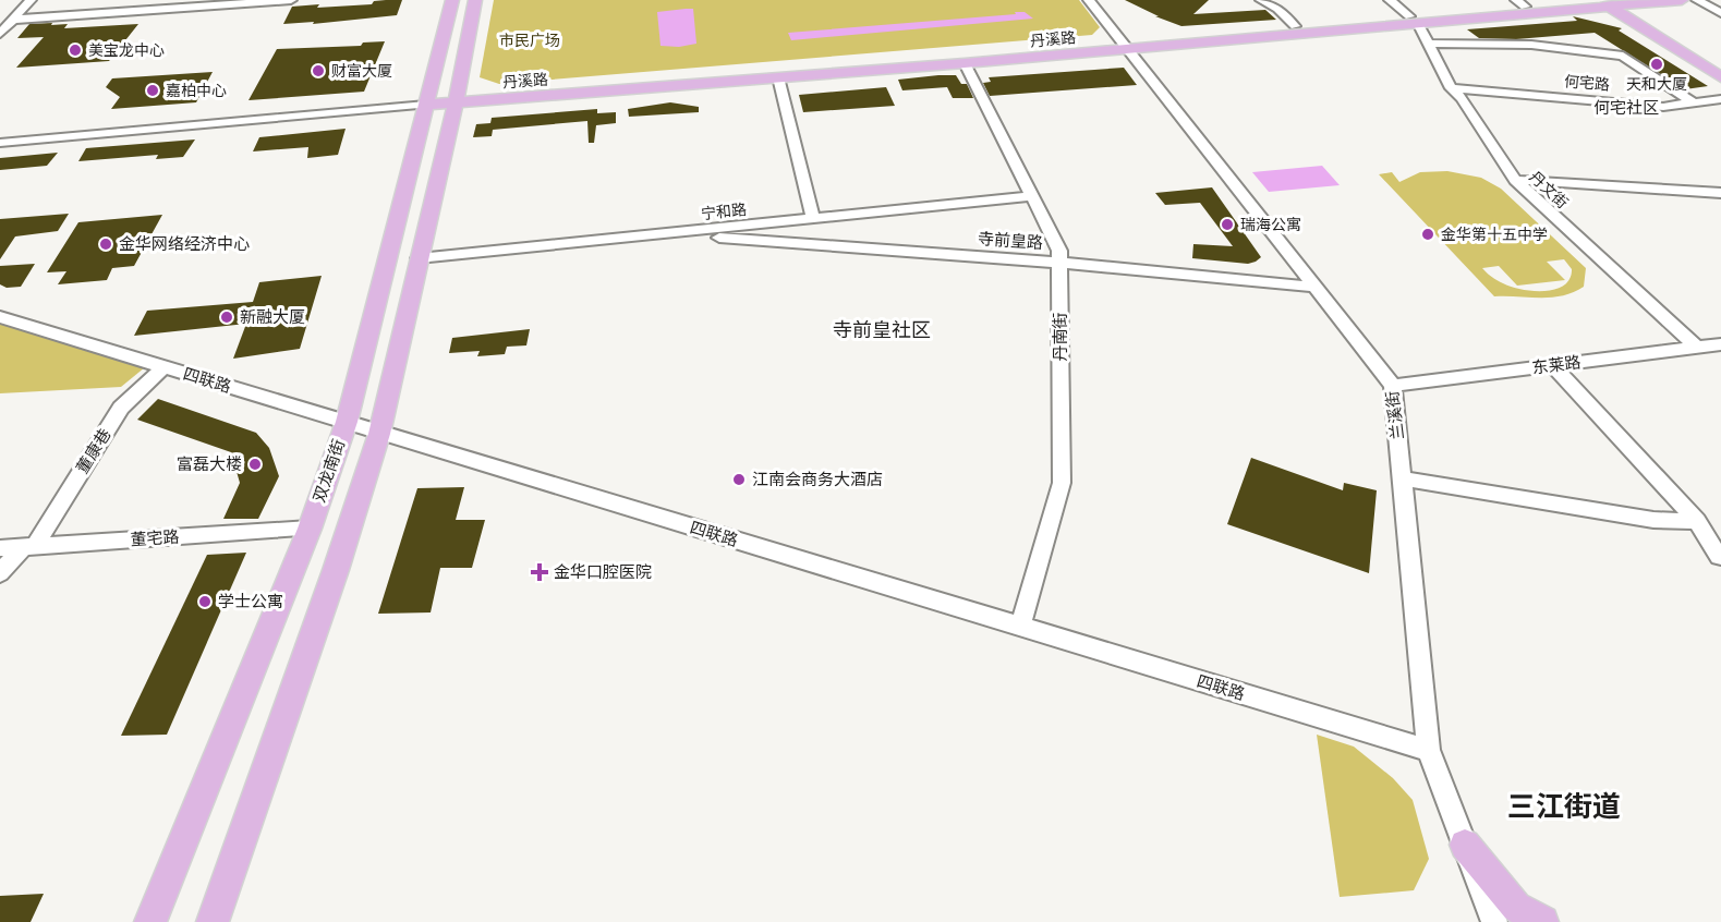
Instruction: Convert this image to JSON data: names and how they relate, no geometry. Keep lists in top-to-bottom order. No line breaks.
{"streets":{"main road":["丹溪路","双龙南街"],"street":["何宅路","丹文街","宁和路","寺前皇路","丹南街","东莱路","四联路","兰溪街","董康巷","董宅路"]},"crossings":[["丹溪路","丹文街"],["丹溪路","丹南街"],["丹溪路","兰溪街"],["丹溪路","双龙南街"],["何宅路","丹文街"],["丹文街","东莱路"],["宁和路","寺前皇路"],["宁和路","丹南街"],["寺前皇路","丹南街"],["寺前皇路","兰溪街"],["丹南街","四联路"],["东莱路","兰溪街"],["四联路","兰溪街"],["四联路","董康巷"],["四联路","双龙南街"],["董康巷","董宅路"],["双龙南街","董宅路"]],"districts":["何宅社区","寺前皇社区","三江街道"],"parks":["市民广场"],"places":{"other":["美宝龙中心","天和大厦","财富大厦","嘉柏中心","瑞海公寓","金华第十五中学","金华网络经济中心","新融大厦","富磊大楼","江南会商务大酒店","学士公寓"],"health":["金华口腔医院"]}}
